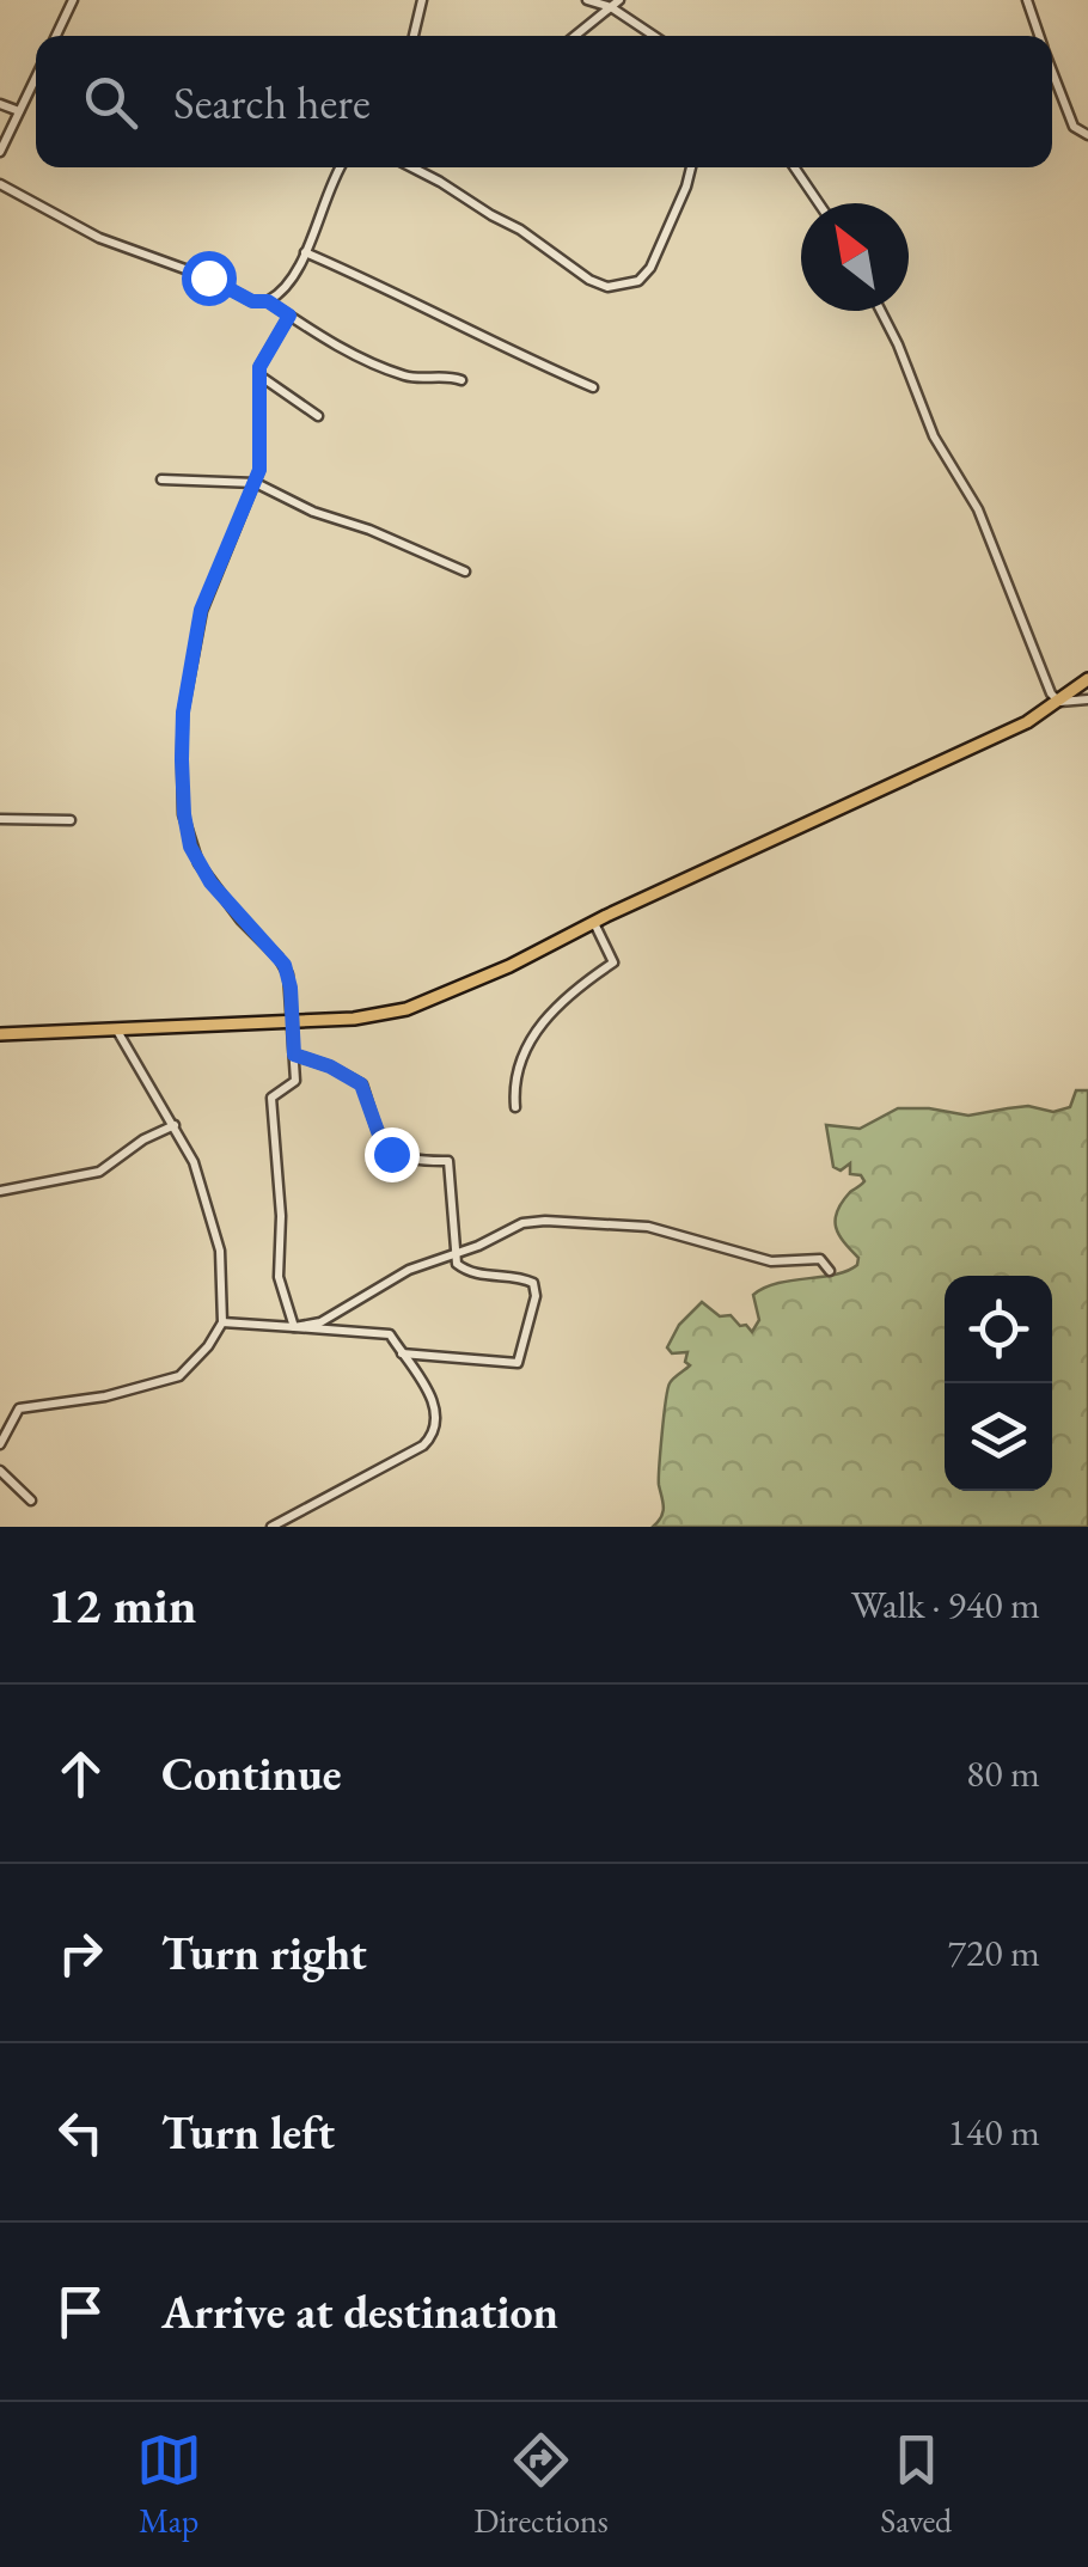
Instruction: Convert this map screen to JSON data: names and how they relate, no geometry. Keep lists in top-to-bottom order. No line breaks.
{"north":"top left","page":{"search":"Search here","heading":["12 min","Walk · 940 m"],"list":[["Continue","80 m"],["Turn right","720 m"],["Turn left","140 m"],"Arrive at destination"],"nav":["Map","Directions","Saved"]}}
